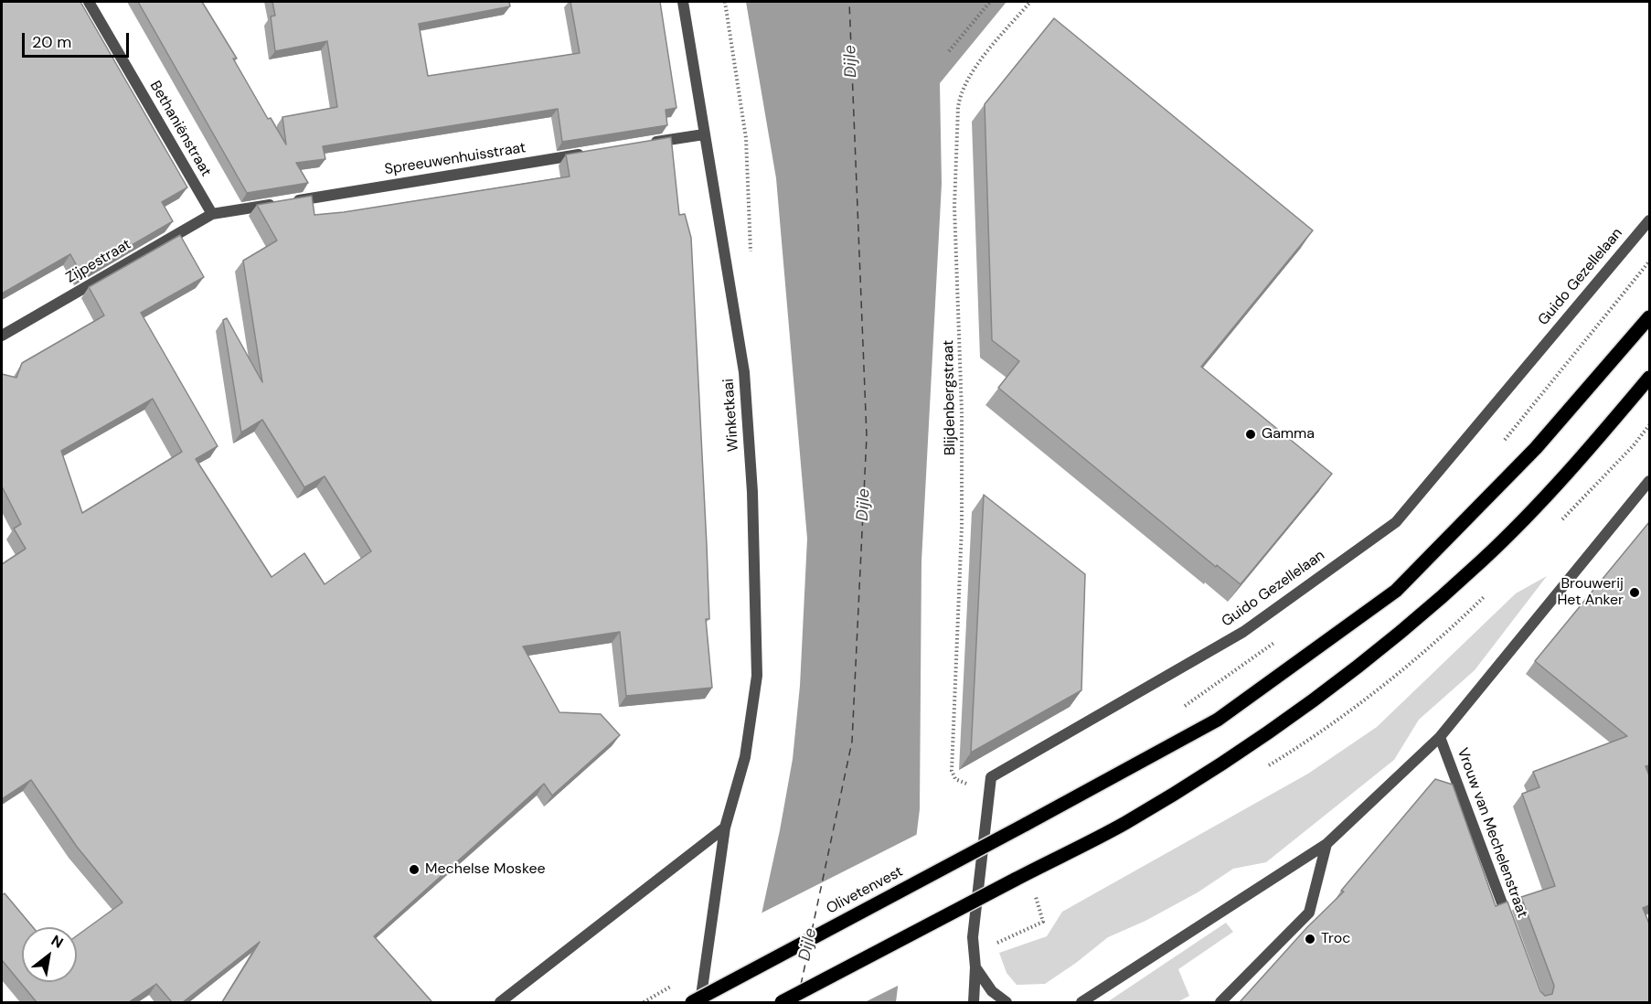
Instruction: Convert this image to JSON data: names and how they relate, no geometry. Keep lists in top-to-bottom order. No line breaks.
{"streets":{"main road":["Olivetenvest"],"street":["Bethaniënstraat","Spreeuwenhuisstraat","Zijpestraat","Guido Gezellelaan","Winketkaai","Vrouw van Mechelenstraat"],"path":["Blijdenbergstraat"]},"crossings":[["Bethaniënstraat","Spreeuwenhuisstraat"],["Bethaniënstraat","Zijpestraat"],["Spreeuwenhuisstraat","Zijpestraat"],["Guido Gezellelaan","Blijdenbergstraat"]],"water":["Dijle"],"places":["Gamma","Brouwerij Het Anker","Mechelse Moskee","Troc"],"scale_bar":"20 m","north":"top right"}
